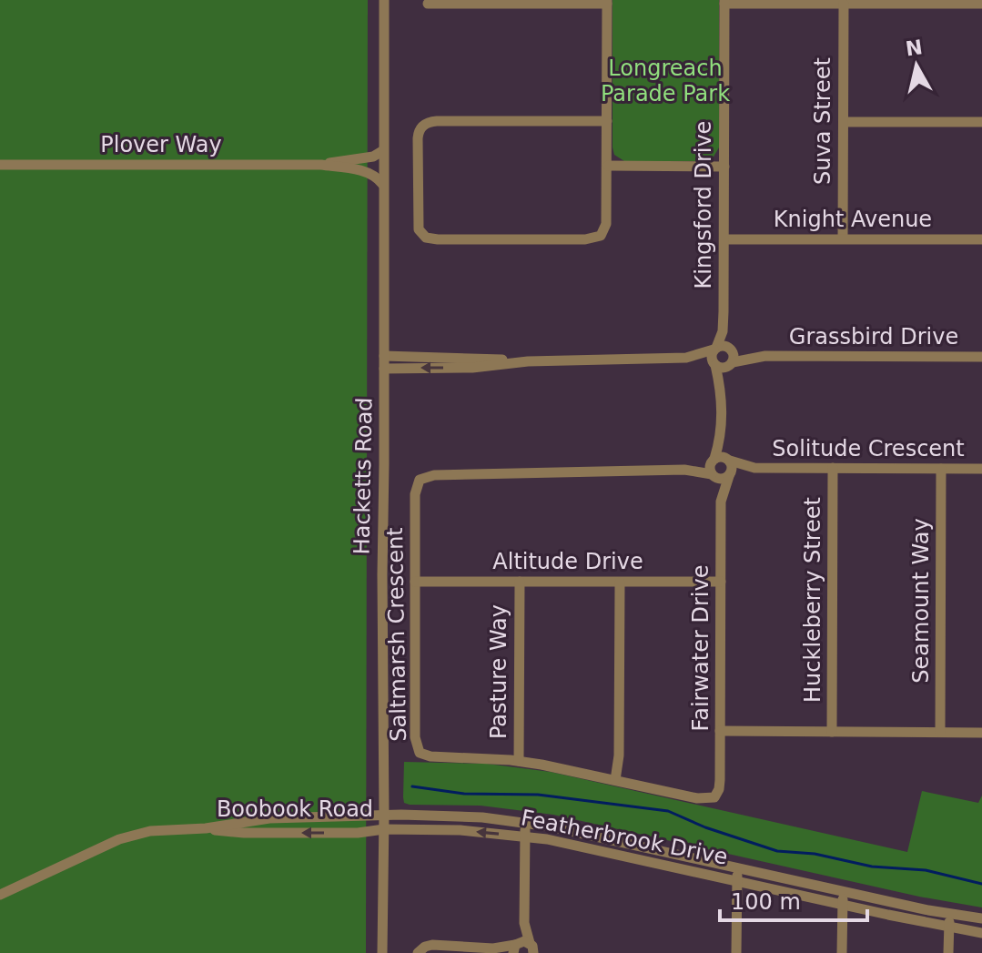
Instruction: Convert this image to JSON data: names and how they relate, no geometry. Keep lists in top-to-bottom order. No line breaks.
{"streets":{"street":["Suva Street","Plover Way","Kingsford Drive","Knight Avenue","Grassbird Drive","Solitude Crescent","Hacketts Road","Altitude Drive","Huckleberry Street","Seamount Way","Saltmarsh Crescent","Fairwater Drive","Pasture Way","Boobook Road","Featherbrook Drive"]},"crossings":[["Suva Street","Knight Avenue"],["Plover Way","Hacketts Road"],["Kingsford Drive","Knight Avenue"],["Kingsford Drive","Grassbird Drive"],["Solitude Crescent","Huckleberry Street"],["Solitude Crescent","Seamount Way"],["Solitude Crescent","Fairwater Drive"],["Hacketts Road","Boobook Road"],["Hacketts Road","Featherbrook Drive"],["Altitude Drive","Saltmarsh Crescent"],["Altitude Drive","Fairwater Drive"],["Altitude Drive","Pasture Way"],["Saltmarsh Crescent","Fairwater Drive"],["Saltmarsh Crescent","Pasture Way"],["Boobook Road","Featherbrook Drive"]],"parks":["Longreach Parade Park"],"scale_bar":"100 m","north":"top"}
